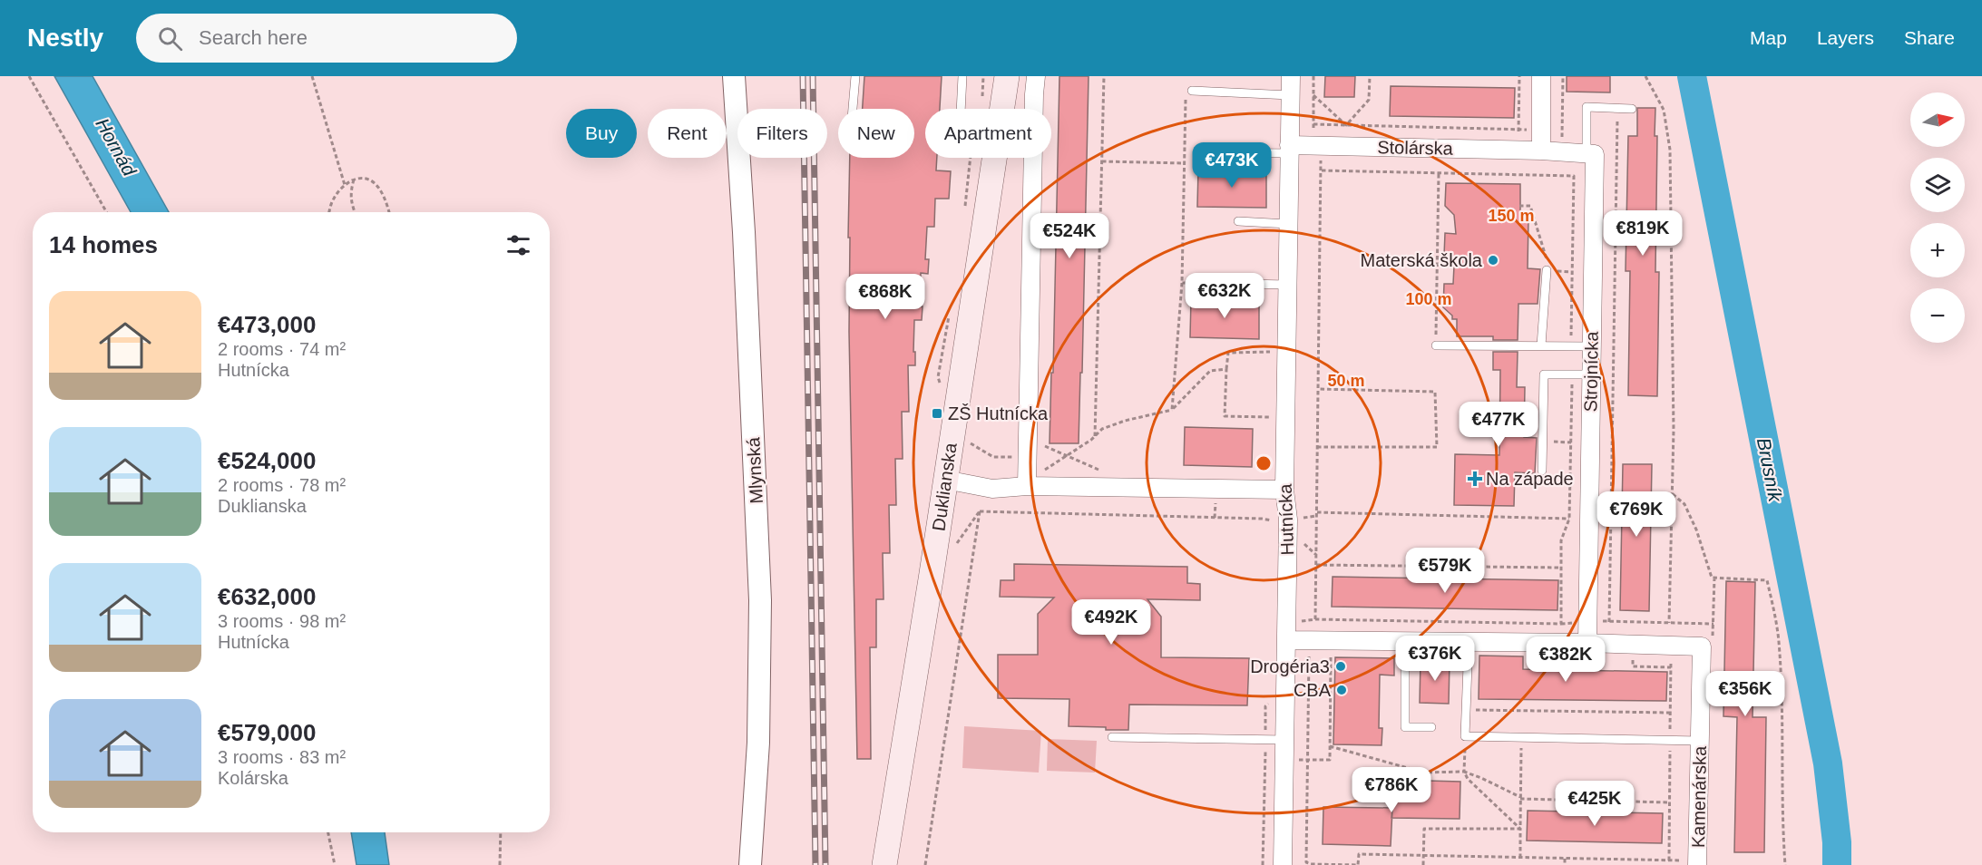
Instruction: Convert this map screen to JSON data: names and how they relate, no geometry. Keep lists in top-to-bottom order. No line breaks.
{"streets":{"main road":["Duklianska"],"street":["Stolárska","Strojnícka","Mlynská","Hutnícka","Kamenárska"]},"crossings":[["Stolárska","Hutnícka"],["Strojnícka","Kamenárska"]],"water":["Hornád","Brusník"],"places":{"other":["Materská škola","Drogéria3","CBA"],"transit":["ZŠ Hutnícka"],"health":["Na západe"]},"north":"right","page":{"header":"Nestly","search":"Search here","nav":["Map","Layers","Share"],"map_buttons":["+","−"],"chip":["Buy","Rent","Filters","New","Apartment"],"price":["€473K","€819K","€524K","€632K","€868K","€477K","€769K","€579K","€492K","€376K","€382K","€356K","€786K","€425K"],"heading":"14 homes","list":[{"name":"€473,000","note":"2 rooms · 74 m² · Hutnícka"},{"name":"€524,000","note":"2 rooms · 78 m² · Duklianska"},{"name":"€632,000","note":"3 rooms · 98 m² · Hutnícka"},{"name":"€579,000","note":"3 rooms · 83 m² · Kolárska"}]},"rings":["150 m","100 m","50 m"]}
